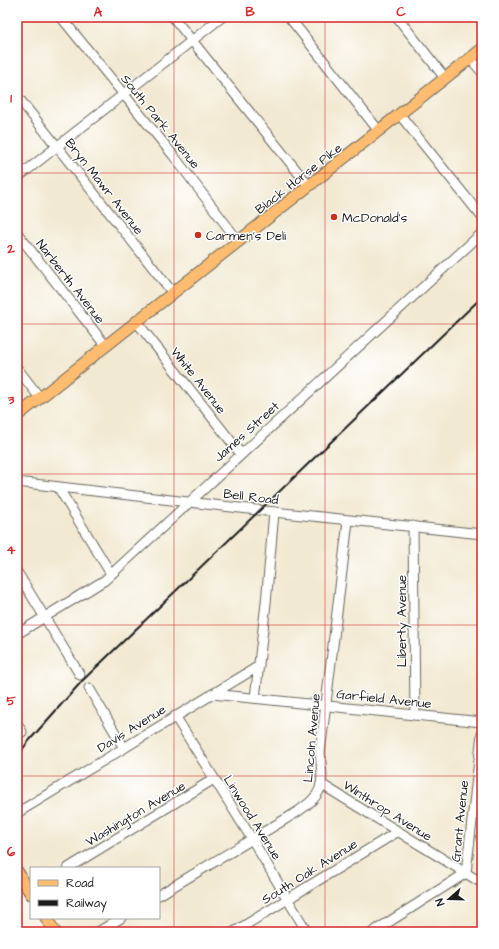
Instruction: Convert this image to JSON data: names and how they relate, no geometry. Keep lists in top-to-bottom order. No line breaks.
{"streets":{"main road":["Black Horse Pike"],"street":["South Park Avenue","Bryn Mawr Avenue","Narberth Avenue","White Avenue","James Street","Bell Road","Liberty Avenue","Garfield Avenue","Davis Avenue","Lincoln Avenue","Winthrop Avenue","Washington Avenue","Linwood Avenue","Grant Avenue","South Oak Avenue"]},"crossings":[["South Park Avenue","Black Horse Pike"],["Black Horse Pike","Bryn Mawr Avenue"],["Black Horse Pike","Narberth Avenue"],["Black Horse Pike","White Avenue"],["White Avenue","James Street"],["James Street","Bell Road"],["Bell Road","Liberty Avenue"],["Bell Road","Lincoln Avenue"],["Liberty Avenue","Garfield Avenue"],["Garfield Avenue","Davis Avenue"],["Garfield Avenue","Lincoln Avenue"],["Davis Avenue","Linwood Avenue"],["Lincoln Avenue","Winthrop Avenue"],["Lincoln Avenue","Linwood Avenue"],["Winthrop Avenue","Grant Avenue"],["Winthrop Avenue","South Oak Avenue"],["Washington Avenue","Linwood Avenue"],["Linwood Avenue","South Oak Avenue"]],"places":["McDonald's","Carmen's Deli"],"legend":["Road","Railway"],"north":"left","grid":{"columns":["A","B","C"],"rows":["1","2","3","4","5","6"]}}
